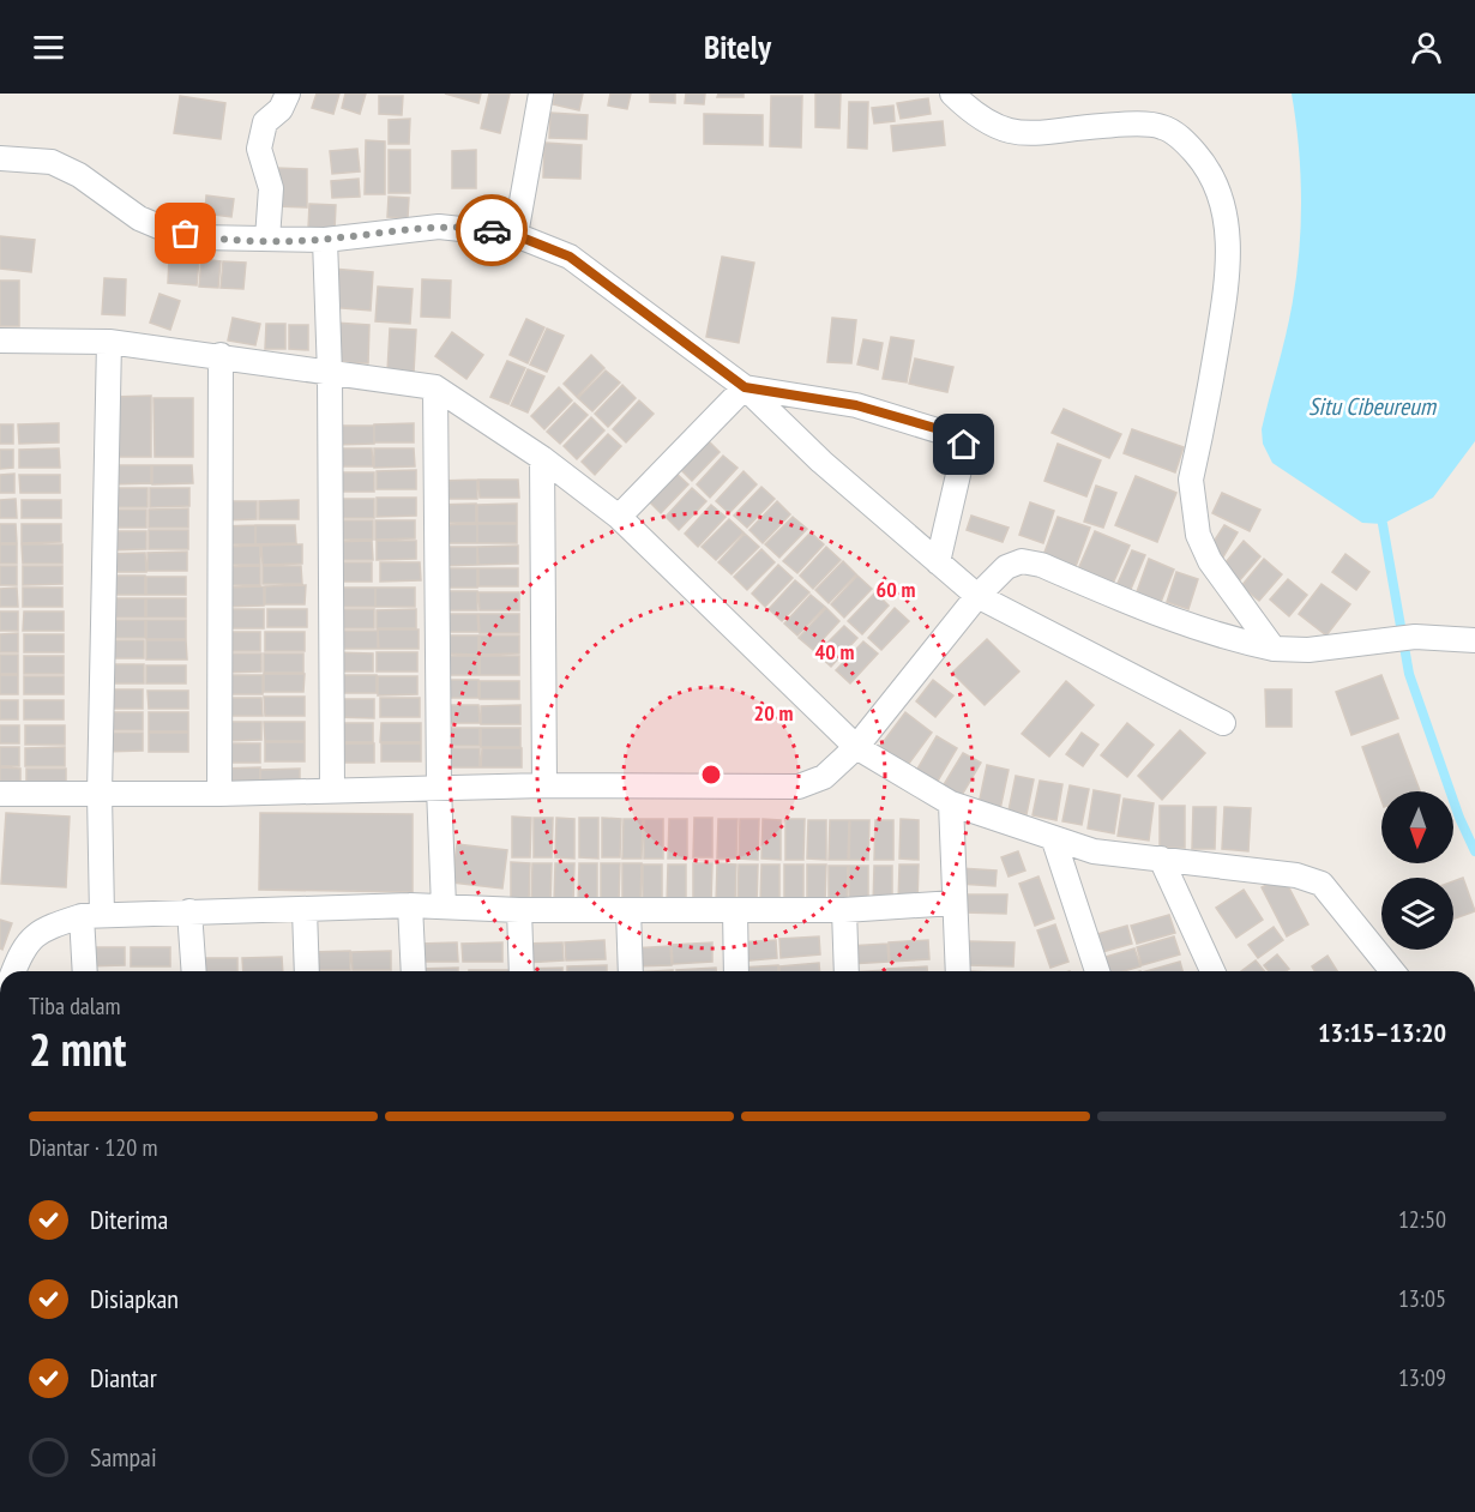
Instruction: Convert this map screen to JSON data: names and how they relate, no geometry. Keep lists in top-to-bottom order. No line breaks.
{"water":["Situ Cibeureum"],"north":"bottom","page":{"header":"Bitely","heading":["2 mnt","Tiba dalam","13:15–13:20"],"bar":"Diantar · 120 m","list":[["Diterima","12:50"],["Disiapkan","13:05"],["Diantar","13:09"],"Sampai"]},"rings":["60 m","40 m","20 m"]}
